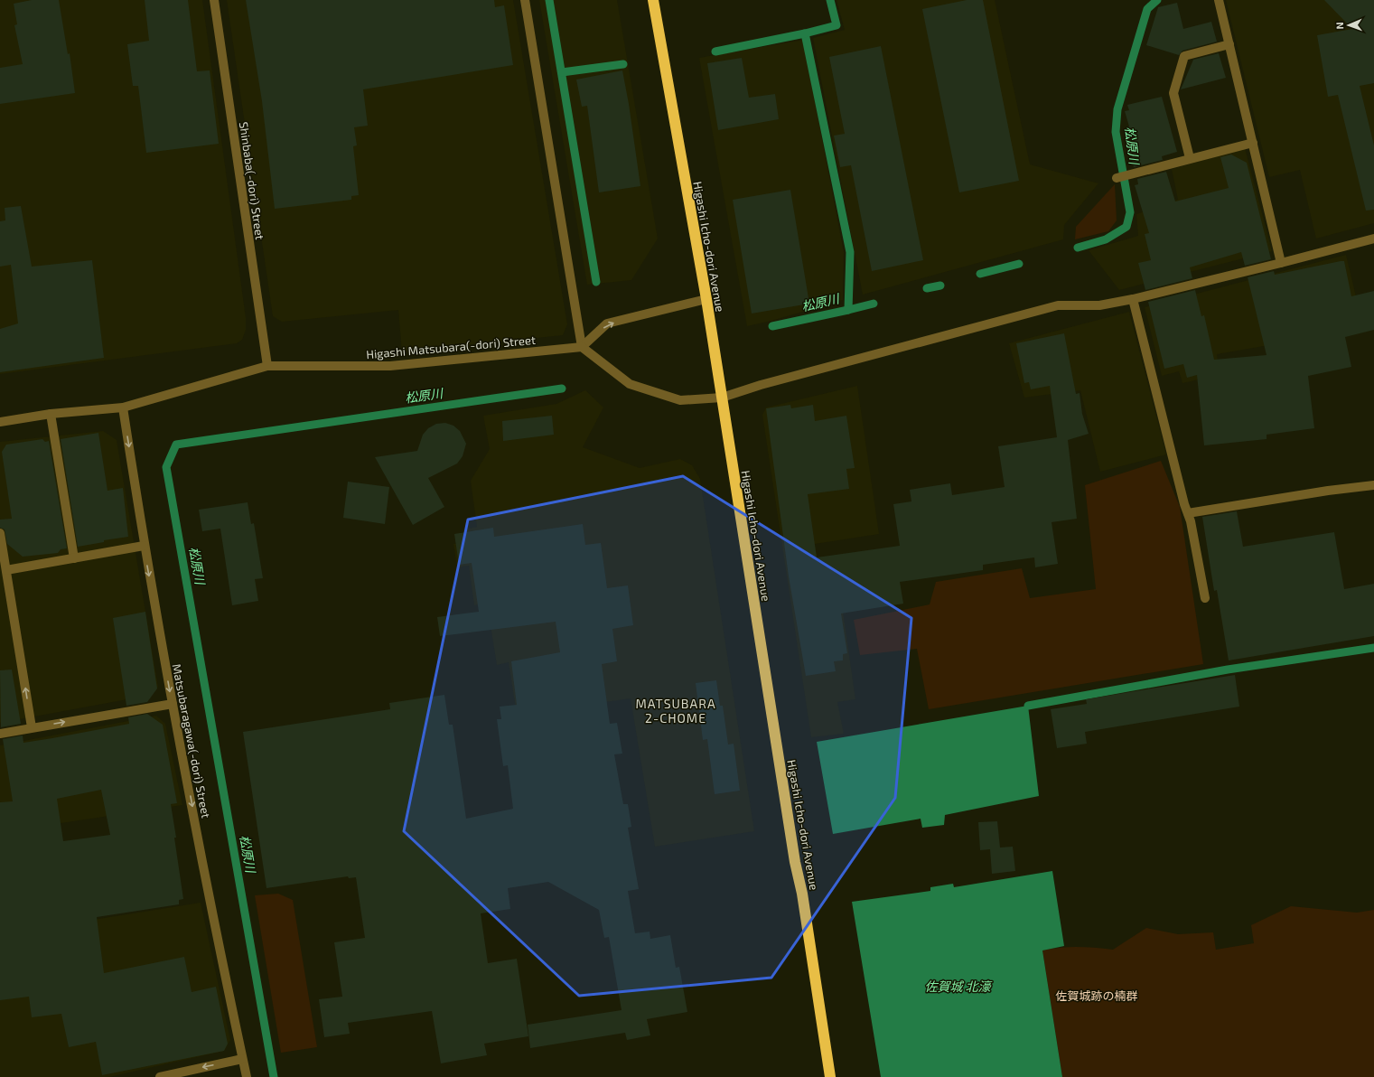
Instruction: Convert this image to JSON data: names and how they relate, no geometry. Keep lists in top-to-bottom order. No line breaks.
{"streets":{"highway":["Higashi Icho-dori Avenue"],"street":["Shinbaba(-dori) Street","Higashi Matsubara(-dori) Street","Matsubaragawa(-dori) Street"]},"crossings":[["Shinbaba(-dori) Street","Higashi Matsubara(-dori) Street"],["Higashi Matsubara(-dori) Street","Matsubaragawa(-dori) Street"]],"one_way":["Matsubaragawa(-dori) Street"],"districts":["MATSUBARA 2-CHOME"],"water":["松原川","佐賀城 北濠"],"parks":["佐賀城跡の楠群"],"north":"left"}
